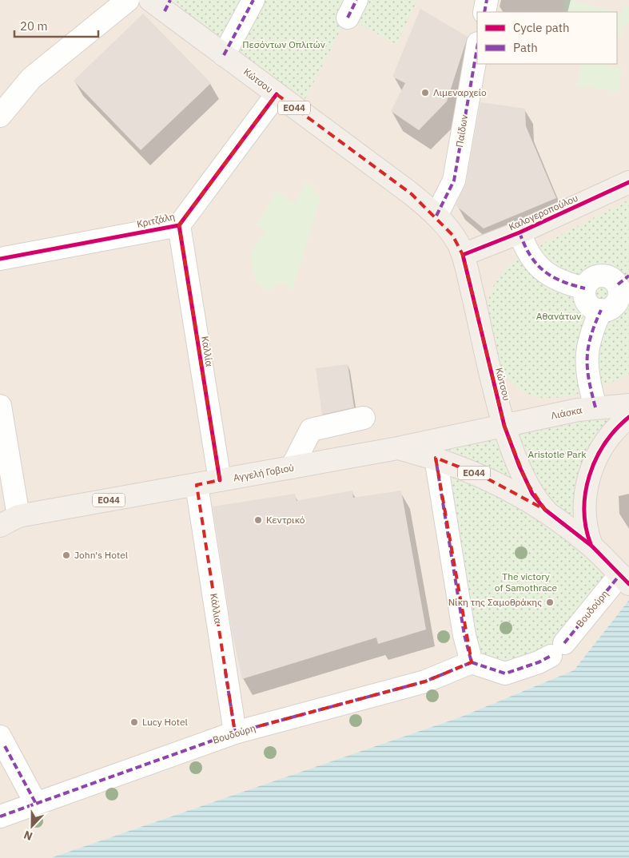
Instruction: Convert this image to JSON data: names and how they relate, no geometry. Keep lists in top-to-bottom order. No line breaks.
{"streets":{"main road":["Κώτσου","ΕΟ44","Καλογεροπούλου","Λιάσκα","Αγγελή Γοβιού"],"street":["Παίδων","Κριτζάλη","Καλλία","Κάλλια","Βουδούρη"]},"crossings":[["Κώτσου","ΕΟ44"],["Κώτσου","Παίδων"],["Κώτσου","Καλογεροπούλου"],["Κώτσου","Κριτζάλη"],["Κώτσου","Λιάσκα"],["Κώτσου","Αγγελή Γοβιού"],["ΕΟ44","Αγγελή Γοβιού"],["ΕΟ44","Βουδούρη"],["Κριτζάλη","Καλλία"],["Καλλία","Αγγελή Γοβιού"],["Λιάσκα","Αγγελή Γοβιού"],["Αγγελή Γοβιού","Κάλλια"],["Κάλλια","Βουδούρη"]],"parks":["Πεσόντων Οπλιτών","Αθανάτων","Aristotle Park","The victory of Samothrace"],"places":["Λιμεναρχείο","Κεντρικό","John's Hotel","Νίκη της Σαμοθράκης","Lucy Hotel"],"legend":["Cycle path","Path"],"scale_bar":"20 m","north":"bottom"}
